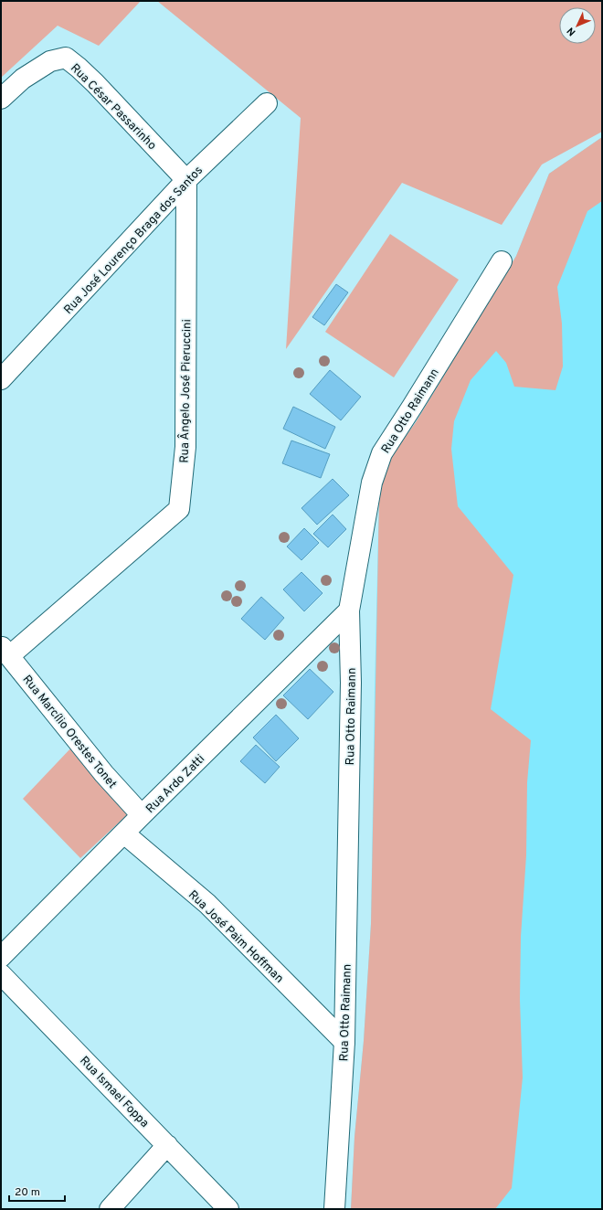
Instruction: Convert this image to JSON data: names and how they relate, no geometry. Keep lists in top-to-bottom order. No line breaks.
{"streets":{"street":["Rua César Passarinho","Rua José Lourenço Braga dos Santos","Rua Ângelo José Pieruccini","Rua Otto Raimann","Rua Marcílio Orestes Tonet","Rua Ardo Zatti","Rua José Paim Hoffman","Rua Ismael Foppa"]},"crossings":[["Rua César Passarinho","Rua José Lourenço Braga dos Santos"],["Rua César Passarinho","Rua Ângelo José Pieruccini"],["Rua José Lourenço Braga dos Santos","Rua Ângelo José Pieruccini"],["Rua Ângelo José Pieruccini","Rua Marcílio Orestes Tonet"],["Rua Otto Raimann","Rua Ardo Zatti"],["Rua Otto Raimann","Rua José Paim Hoffman"],["Rua Marcílio Orestes Tonet","Rua Ardo Zatti"],["Rua Ardo Zatti","Rua José Paim Hoffman"]],"scale_bar":"20 m","north":"bottom left"}
